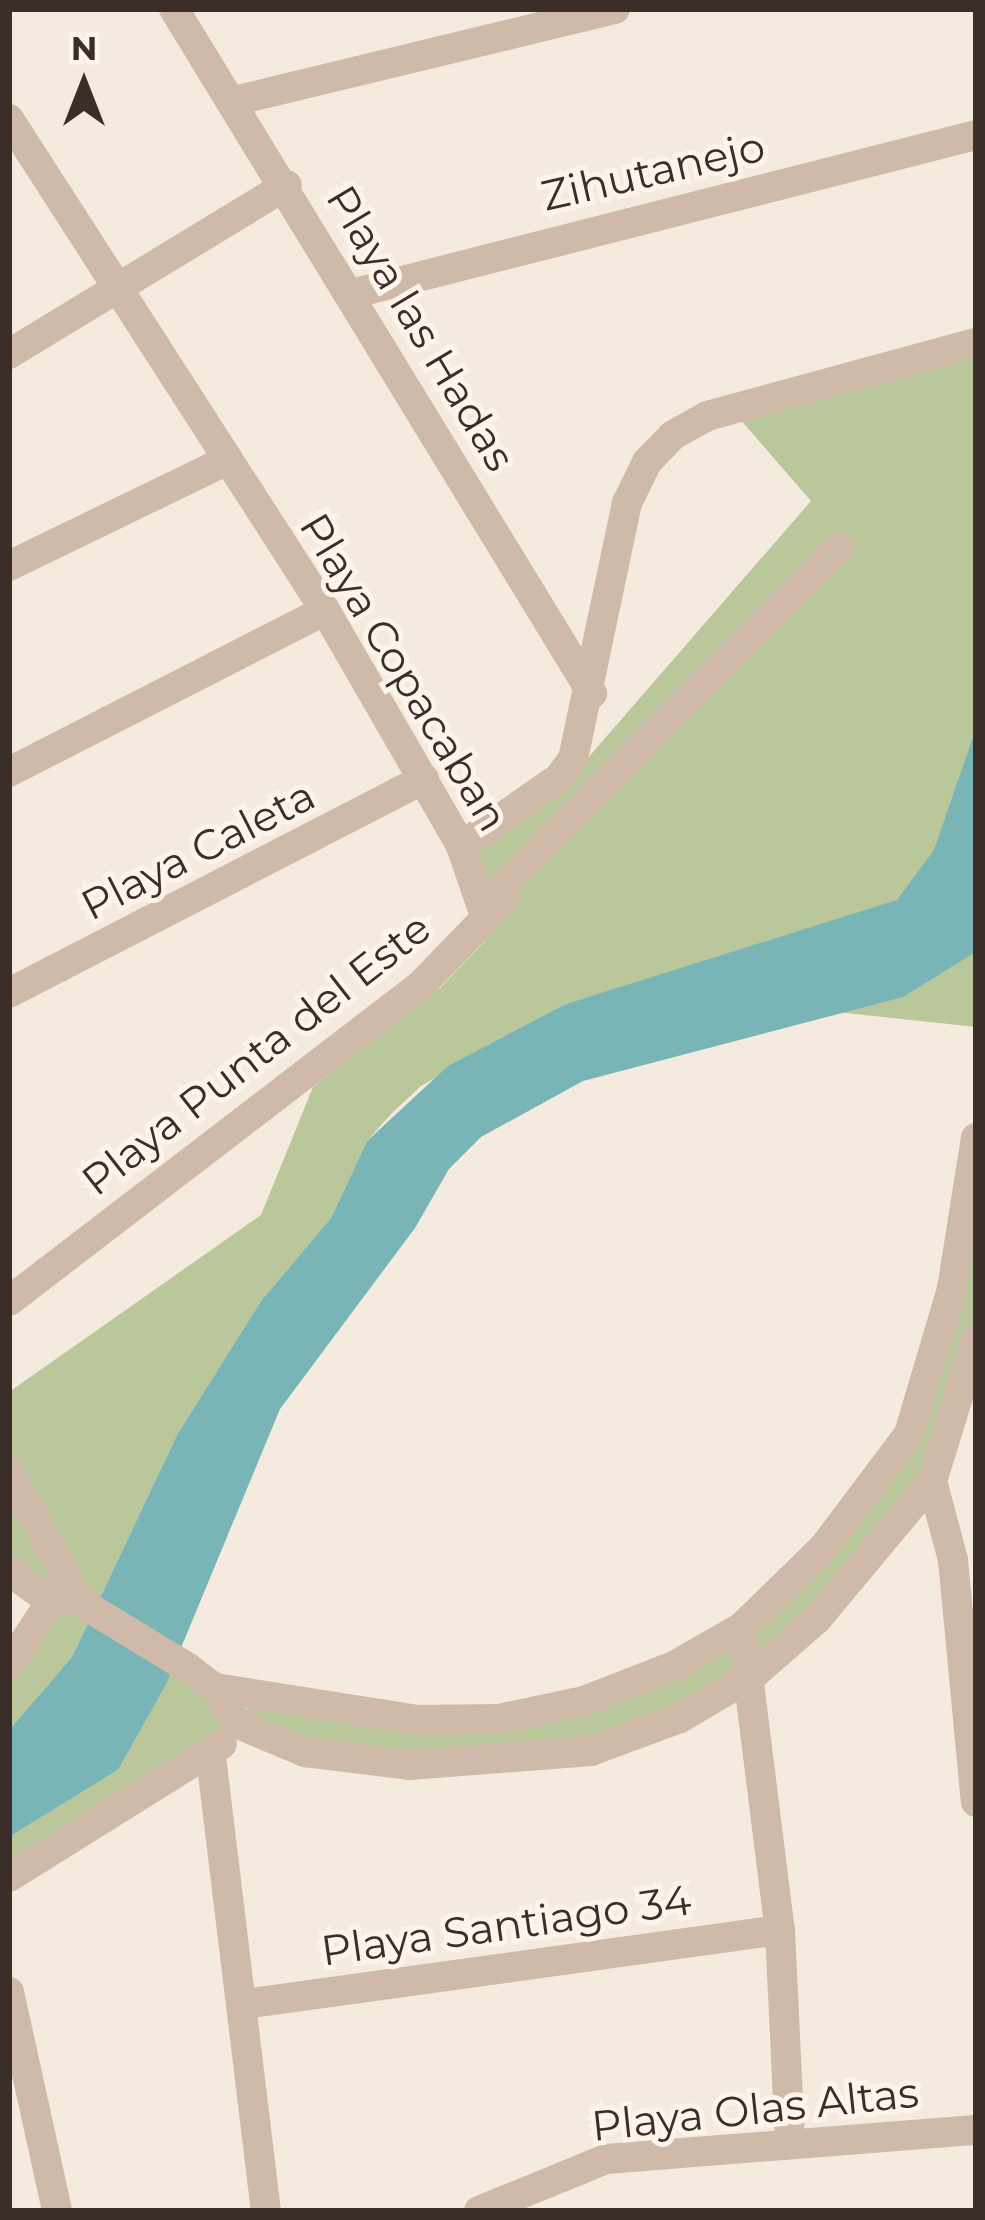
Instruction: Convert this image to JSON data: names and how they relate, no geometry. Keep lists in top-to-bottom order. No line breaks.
{"streets":{"street":["Zihutanejo","Playa las Hadas","Playa Copacaban","Playa Caleta","Playa Punta del Este","Playa Santiago 34","Playa Olas Altas"]},"crossings":[["Zihutanejo","Playa las Hadas"],["Playa Copacaban","Playa Caleta"],["Playa Copacaban","Playa Punta del Este"]],"north":"top"}
